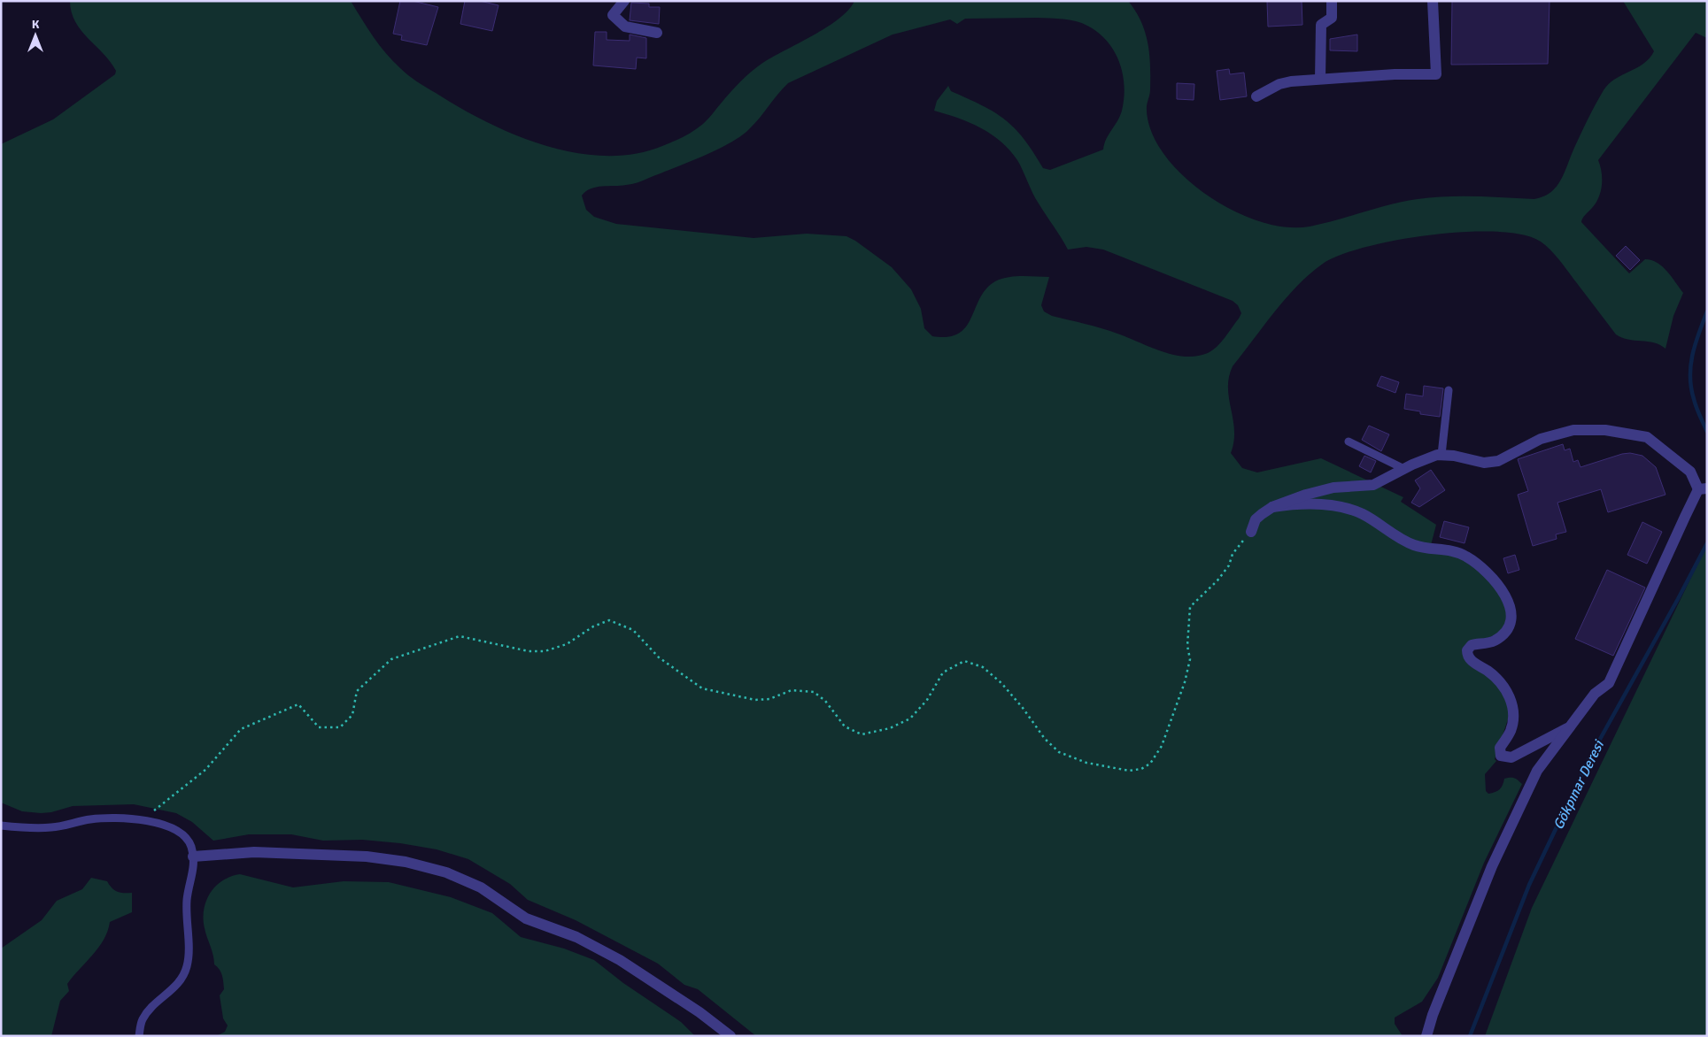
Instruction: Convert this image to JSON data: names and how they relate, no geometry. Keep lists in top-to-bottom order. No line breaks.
{"water":["Gökpınar Deresi"],"north":"top"}
